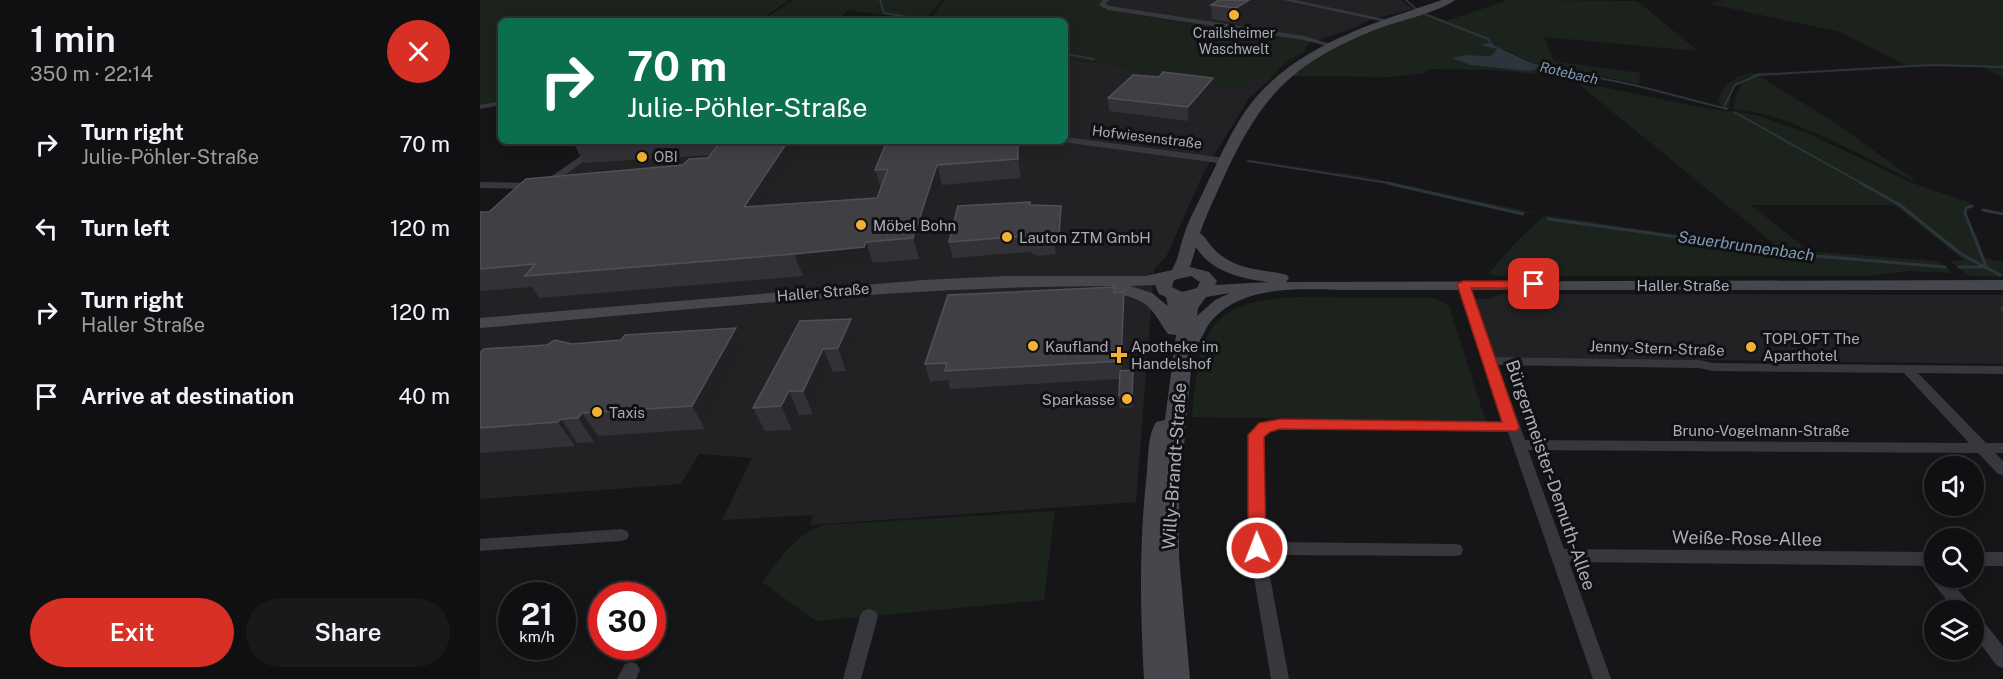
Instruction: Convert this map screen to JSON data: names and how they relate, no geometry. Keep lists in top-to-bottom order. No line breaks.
{"streets":{"main road":["Haller Straße","Willy-Brandt-Straße"],"street":["Hofwiesenstraße","Jenny-Stern-Straße","Bruno-Vogelmann-Straße","Bürgermeister-Demuth-Allee","Weiße-Rose-Allee"]},"crossings":[["Haller Straße","Willy-Brandt-Straße"],["Haller Straße","Bürgermeister-Demuth-Allee"],["Jenny-Stern-Straße","Bürgermeister-Demuth-Allee"],["Bruno-Vogelmann-Straße","Bürgermeister-Demuth-Allee"],["Bürgermeister-Demuth-Allee","Weiße-Rose-Allee"]],"water":["Rotebach","Sauerbrunnenbach"],"places":{"other":["Crailsheimer Waschwelt","OBI","Möbel Bohn","Lauton ZTM GmbH","Kaufland","TOPLOFT The Aparthotel","Sparkasse","Taxis"],"health":["Apotheke im Handelshof"]},"page":{"heading":["1 min","350 m · 22:14"],"turn":["70 m","Julie-Pöhler-Straße"],"list":[{"name":"Turn right","note":"Julie-Pöhler-Straße","value":"70 m"},{"name":"Turn left","value":"120 m"},{"name":"Turn right","note":"Haller Straße","value":"120 m"},{"name":"Arrive at destination","value":"40 m"}],"speed":"21 km/h","limit":"30","buttons":["Exit","Share"]}}
